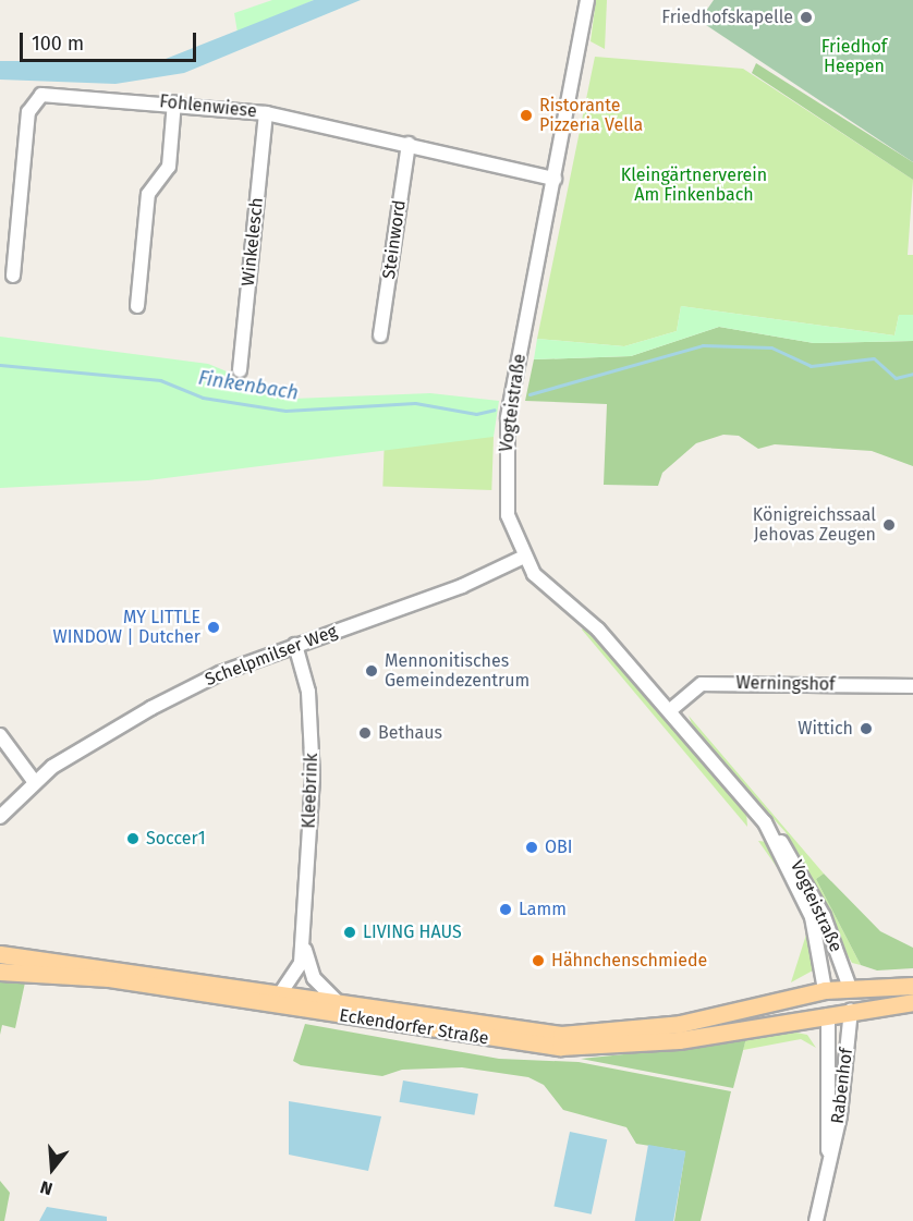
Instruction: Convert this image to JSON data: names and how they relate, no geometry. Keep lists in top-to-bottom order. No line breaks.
{"streets":{"main road":["Eckendorfer Straße"],"street":["Fohlenwiese","Steinword","Winkelesch","Vogteistraße","Schelpmilser Weg","Werningshof","Kleebrink","Rabenhof"]},"crossings":[["Fohlenwiese","Steinword"],["Fohlenwiese","Winkelesch"],["Fohlenwiese","Vogteistraße"],["Vogteistraße","Schelpmilser Weg"],["Vogteistraße","Werningshof"],["Vogteistraße","Eckendorfer Straße"],["Schelpmilser Weg","Kleebrink"],["Kleebrink","Eckendorfer Straße"],["Eckendorfer Straße","Rabenhof"]],"water":["Finkenbach"],"parks":["Friedhof Heepen","Kleingärtnerverein Am Finkenbach"],"places":["Friedhofskapelle","Ristorante Pizzeria Vella","Königreichssaal Jehovas Zeugen","MY LITTLE WINDOW | Dutcher","Mennonitisches Gemeindezentrum","Wittich","Bethaus","Soccer1","OBI","Lamm","LIVING HAUS","Hähnchenschmiede"],"scale_bar":"100 m","north":"bottom"}
